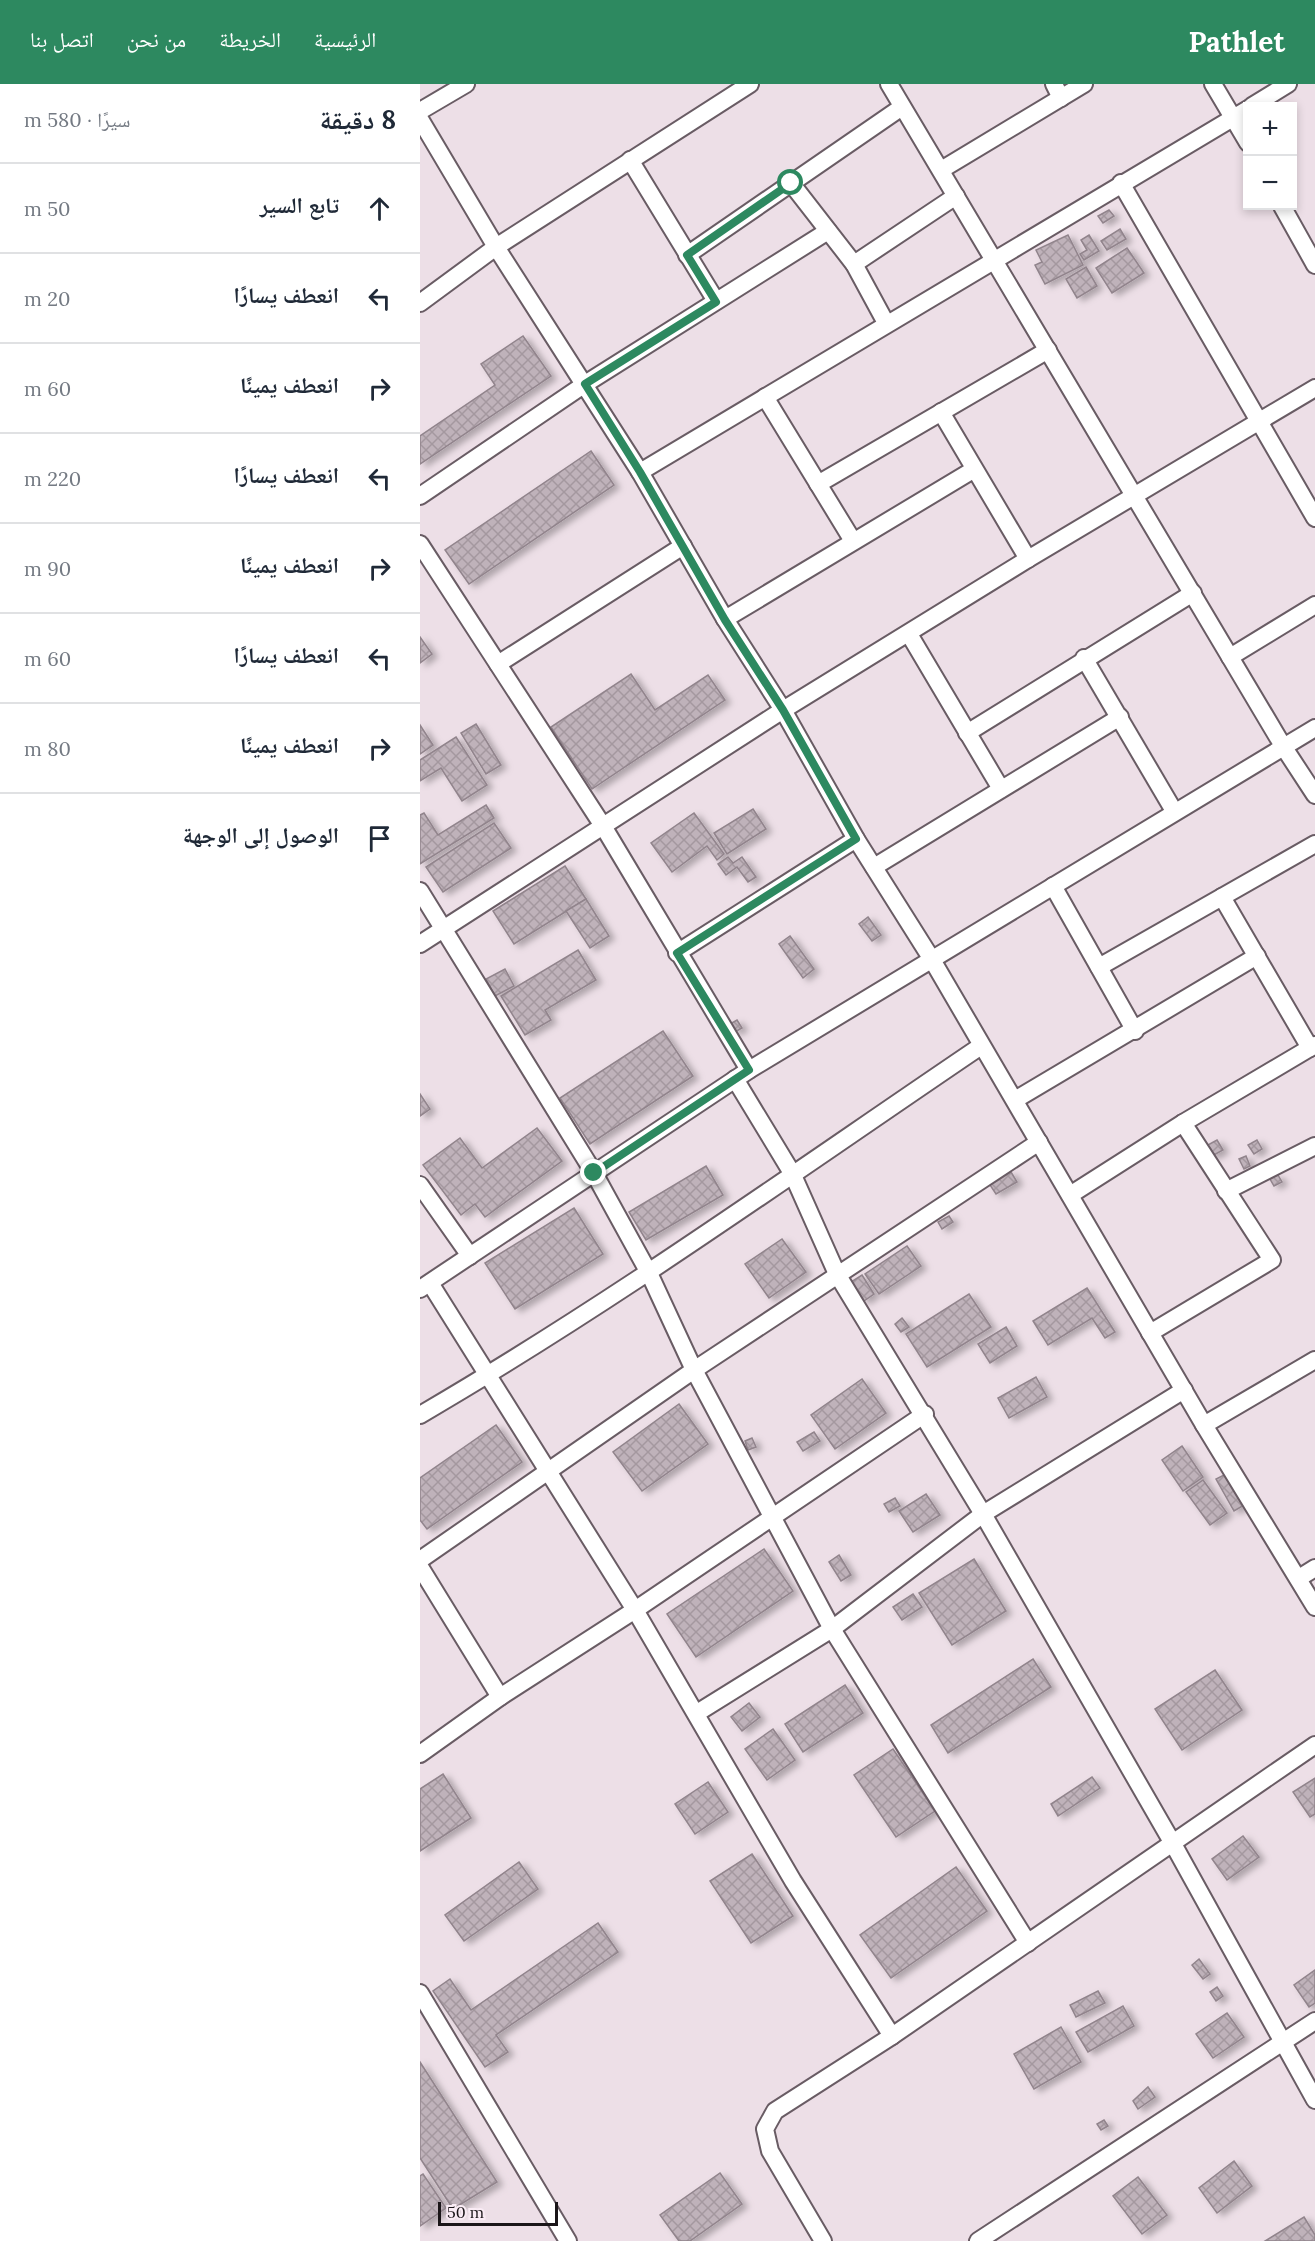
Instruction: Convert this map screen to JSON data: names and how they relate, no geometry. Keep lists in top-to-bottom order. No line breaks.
{"scale_bar":"50 m","page":{"header":"Pathlet","nav":["الرئيسية","الخريطة","من نحن","اتصل بنا"],"heading":["8 دقيقة","سيرًا · 580 m"],"map_buttons":["+","−"],"list":[["تابع السير","50 m"],["انعطف يسارًا","20 m"],["انعطف يمينًا","60 m"],["انعطف يسارًا","220 m"],["انعطف يمينًا","90 m"],["انعطف يسارًا","60 m"],["انعطف يمينًا","80 m"],"الوصول إلى الوجهة"],"scale":"50 m"}}
